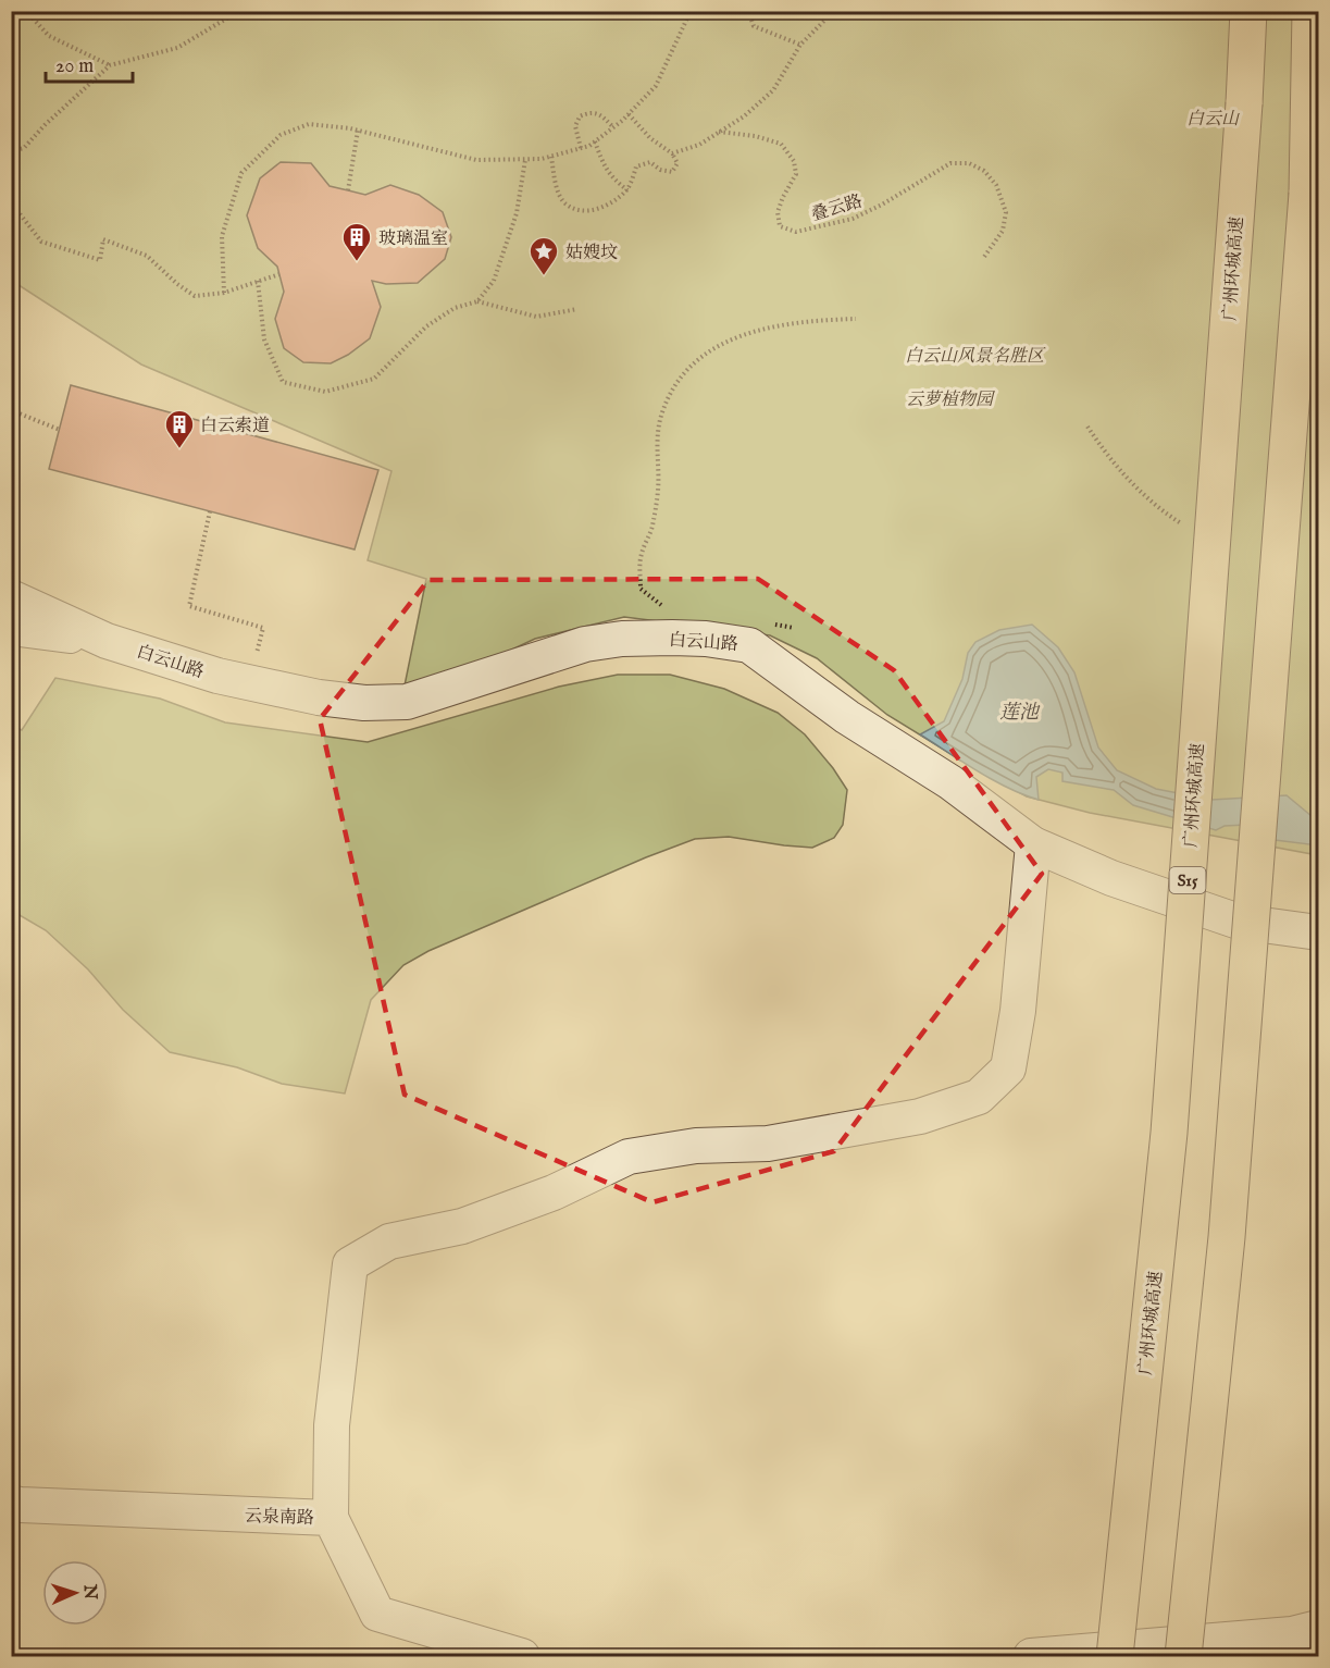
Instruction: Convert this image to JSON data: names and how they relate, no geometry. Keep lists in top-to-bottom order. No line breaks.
{"streets":{"highway":["广州环城高速","S15"],"street":["白云山路","云泉南路"],"path":["叠云路"]},"water":["莲池"],"parks":["白云山","白云山风景名胜区","云萝植物园"],"places":{"building":["玻璃温室","白云索道"],"place":["姑嫂坟"]},"scale_bar":"20 m","north":"right"}
